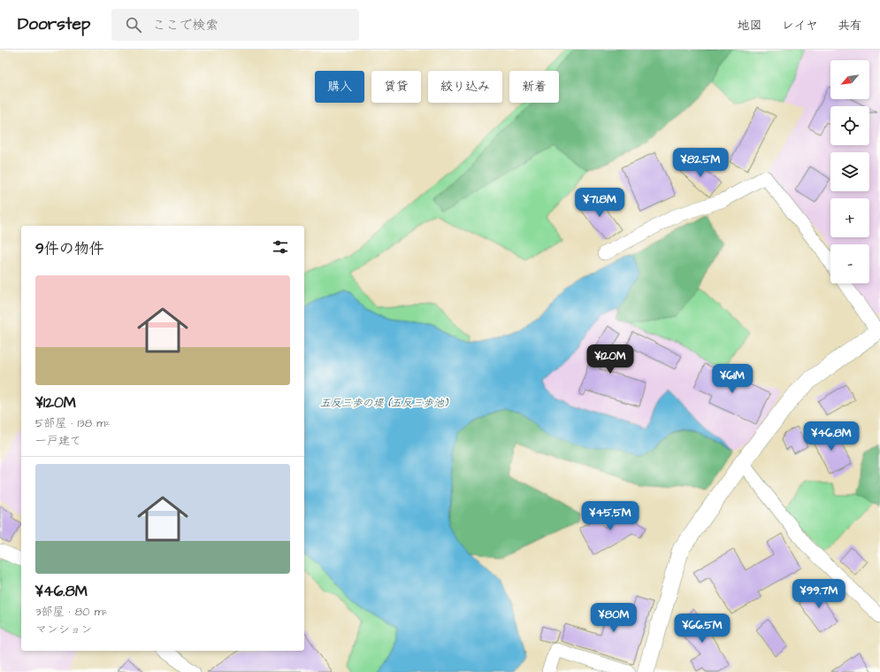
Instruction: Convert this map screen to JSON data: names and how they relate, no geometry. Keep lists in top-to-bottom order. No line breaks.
{"water":["五反三歩の堤 (五反三歩池)"],"north":"bottom left","page":{"header":"Doorstep","search":"ここで検索","nav":["地図","レイヤ","共有"],"map_buttons":["+","−"],"chip":["購入","賃貸","絞り込み","新着"],"price":["¥82.5M","¥71.8M","¥120M","¥61M","¥46.8M","¥45.5M","¥99.7M","¥80M","¥66.5M"],"heading":"9件の物件","list":[{"name":"¥120M","note":"5部屋 · 138 m² · 一戸建て"},{"name":"¥46.8M","note":"3部屋 · 80 m² · マンション"}]}}
